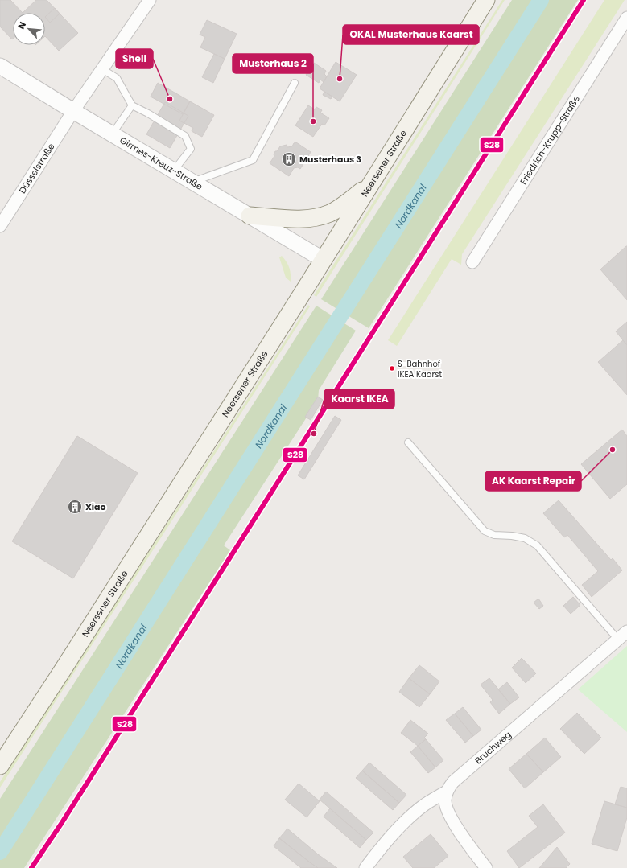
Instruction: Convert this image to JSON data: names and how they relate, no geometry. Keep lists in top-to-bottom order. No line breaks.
{"streets":{"main road":["Neersener Straße"],"street":["Friedrich-Krupp-Straße","Girmes-Kreuz-Straße","Düsselstraße","Bruchweg"]},"crossings":[["Girmes-Kreuz-Straße","Neersener Straße"],["Girmes-Kreuz-Straße","Düsselstraße"]],"water":["Nordkanal"],"places":{"other":["OKAL Musterhaus Kaarst","Shell","Musterhaus 2","S-Bahnhof IKEA Kaarst","Kaarst IKEA","AK Kaarst Repair"],"building":["Musterhaus 3","Xiao"]},"lines":["transit line S28"],"north":"top left"}
